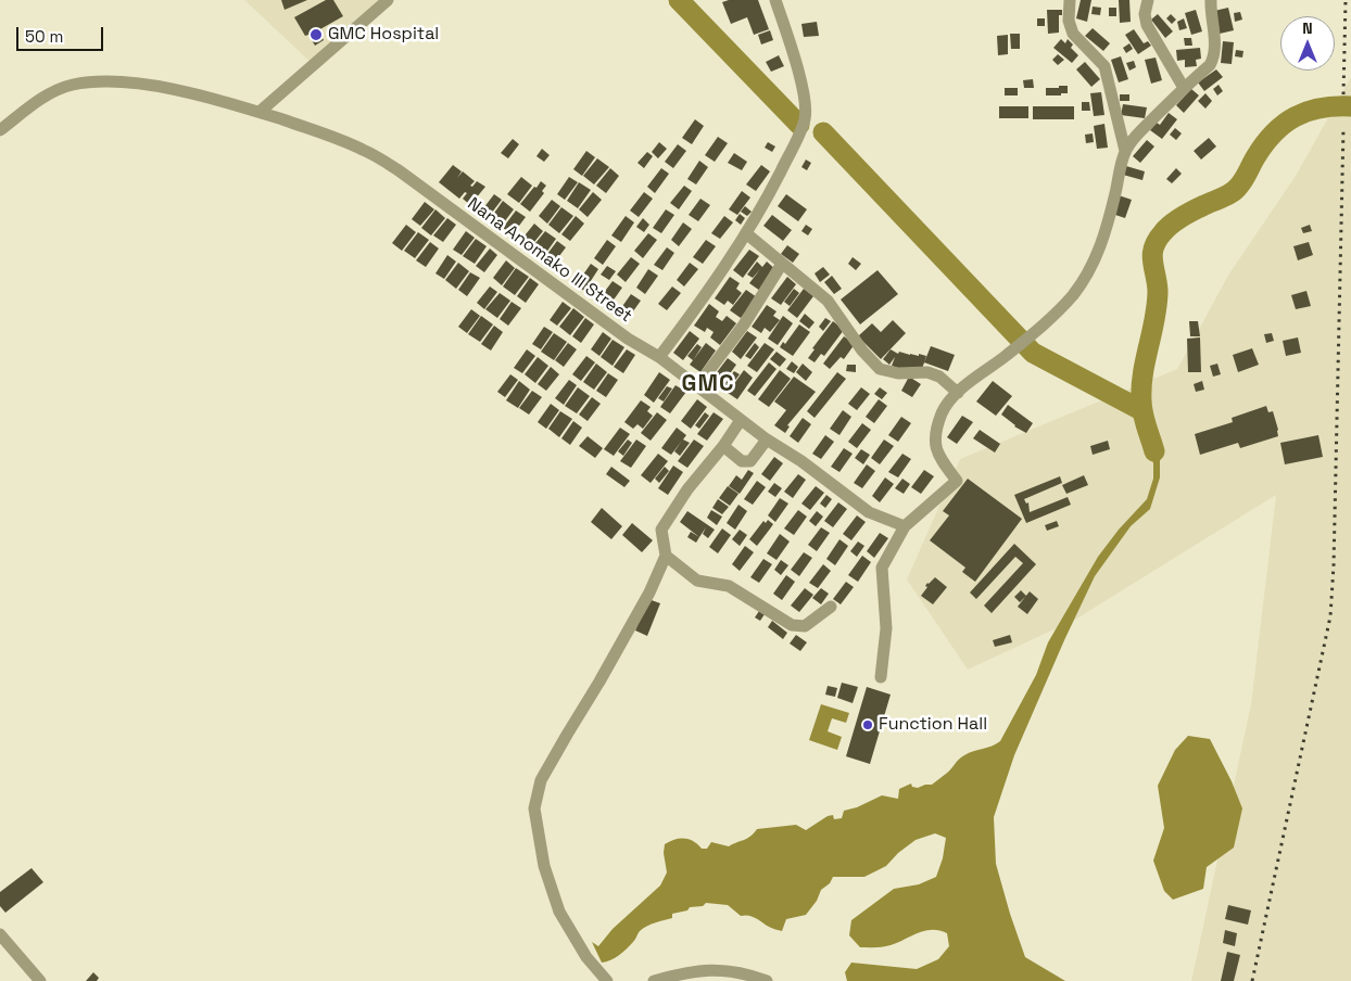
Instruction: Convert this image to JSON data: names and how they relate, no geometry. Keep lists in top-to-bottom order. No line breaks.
{"streets":{"street":["Nana Anomako III Street"]},"districts":["GMC"],"places":["GMC Hospital","Function Hall"],"scale_bar":"50 m","north":"top"}
